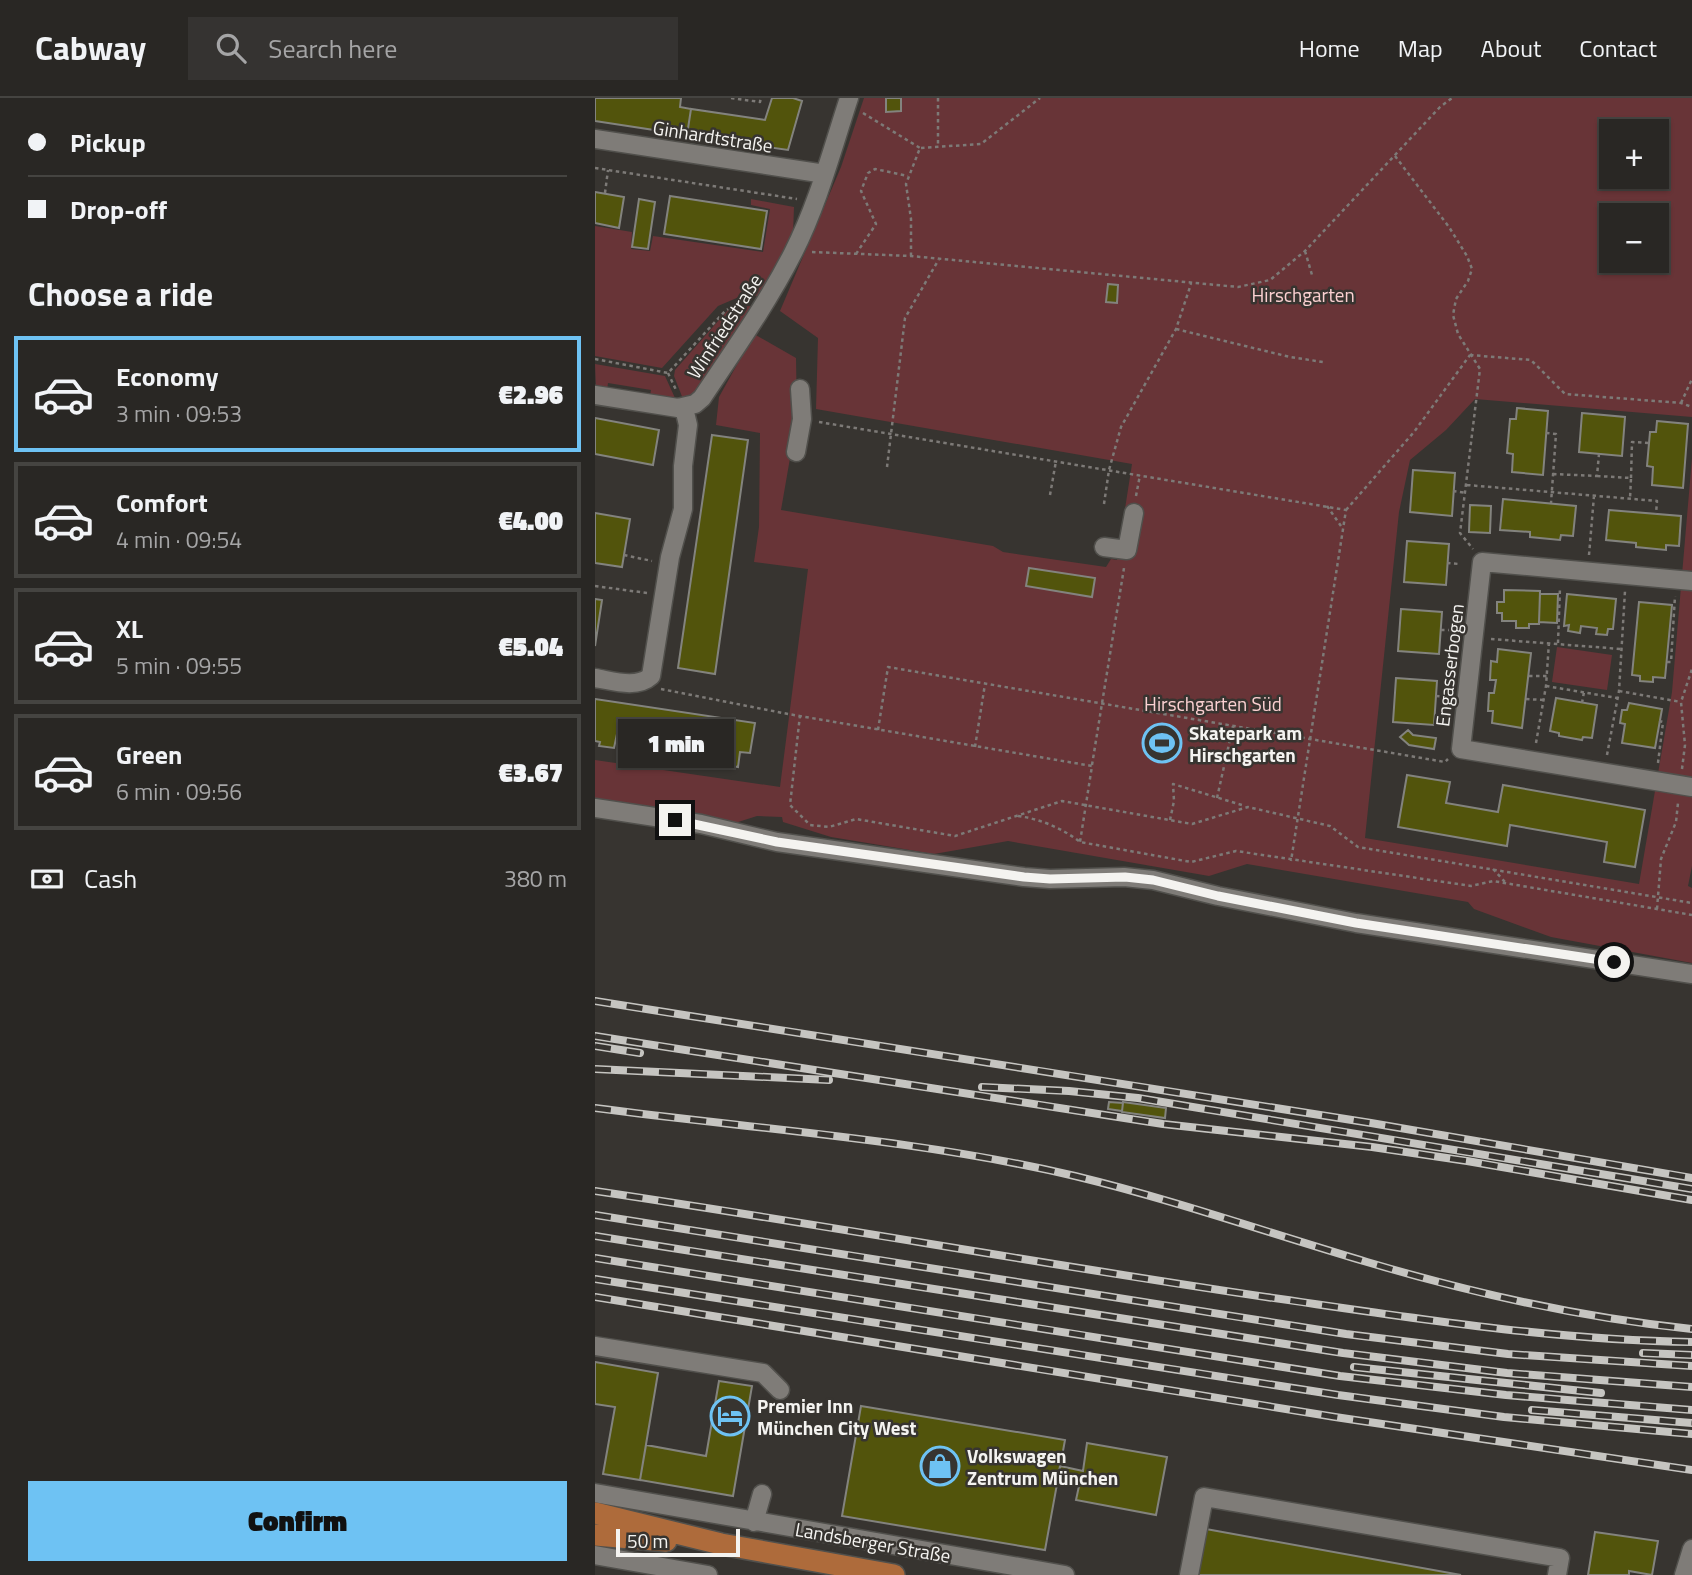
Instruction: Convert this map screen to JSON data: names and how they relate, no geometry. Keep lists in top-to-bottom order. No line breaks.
{"streets":{"main road":["Landsberger Straße"],"street":["Ginhardtstraße","Winfriedstraße","Engasserbogen"]},"crossings":[["Ginhardtstraße","Winfriedstraße"]],"parks":["Hirschgarten","Hirschgarten Süd"],"places":{"sports":["Skatepark am Hirschgarten"],"hotel":["Premier Inn München City West"],"shop":["Volkswagen Zentrum München"]},"scale_bar":"50 m","page":{"header":"Cabway","search":"Search here","nav":["Home","Map","About","Contact"],"banner":["Pickup","Drop-off"],"map_buttons":["+","−"],"heading":"Choose a ride","list":[{"name":"Economy","note":"3 min · 09:53","value":"€2.96"},{"name":"Comfort","note":"4 min · 09:54","value":"€4.00"},{"name":"XL","note":"5 min · 09:55","value":"€5.04"},{"name":"Green","note":"6 min · 09:56","value":"€3.67"}],"bubble":"1 min","pay":["Cash","380 m"],"buttons":"Confirm","scale":"50 m"}}
